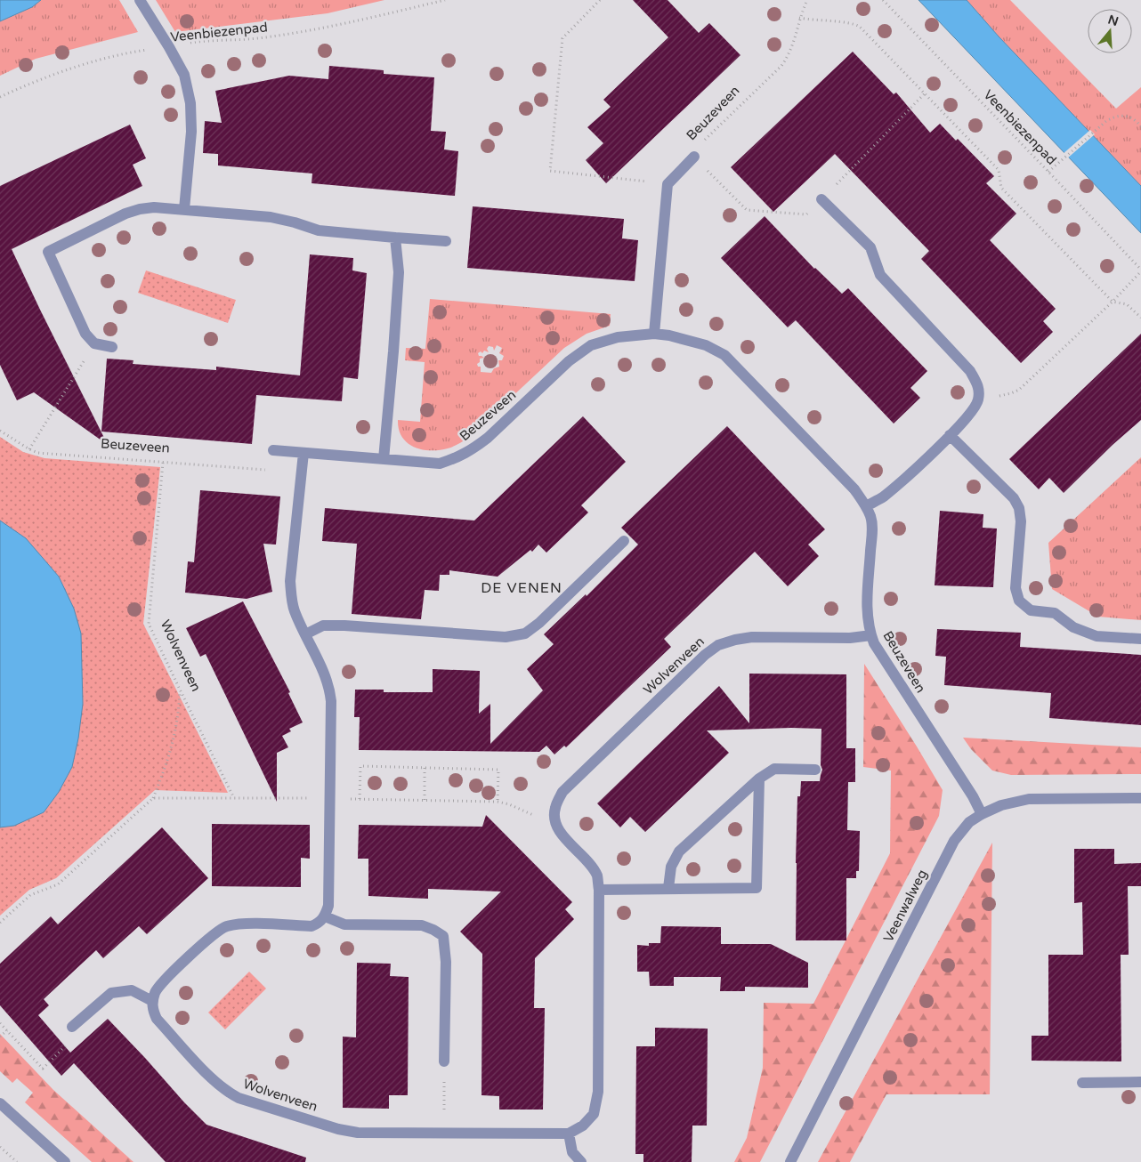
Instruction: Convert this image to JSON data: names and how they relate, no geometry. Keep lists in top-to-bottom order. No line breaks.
{"streets":{"street":["Beuzeveen","Wolvenveen","Veenwalweg"],"path":["Veenbiezenpad"]},"crossings":[["Beuzeveen","Wolvenveen"],["Beuzeveen","Veenwalweg"]],"districts":["DE VENEN"],"north":"top"}
